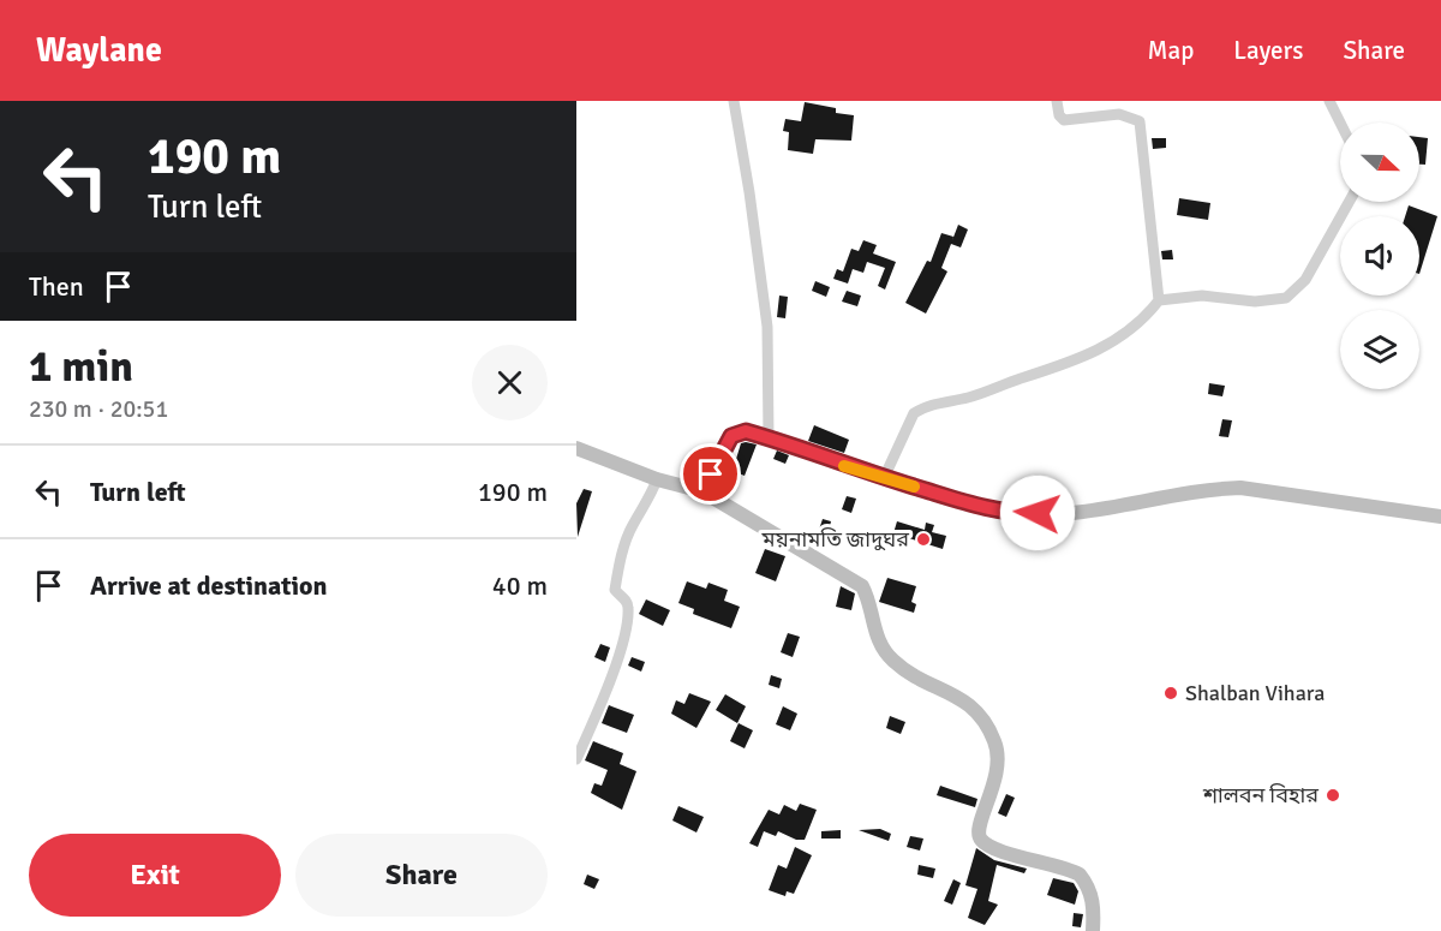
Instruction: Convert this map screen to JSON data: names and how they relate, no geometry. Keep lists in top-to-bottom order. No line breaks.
{"places":["ময়নামতি জাদুঘর","Shalban Vihara","শালবন বিহার"],"north":"right","page":{"header":"Waylane","nav":["Map","Layers","Share"],"turn":["190 m","Turn left"],"then":"Then","heading":["1 min","230 m · 20:51"],"list":[{"name":"Turn left","value":"190 m"},{"name":"Arrive at destination","value":"40 m"}],"buttons":["Exit","Share"]}}
